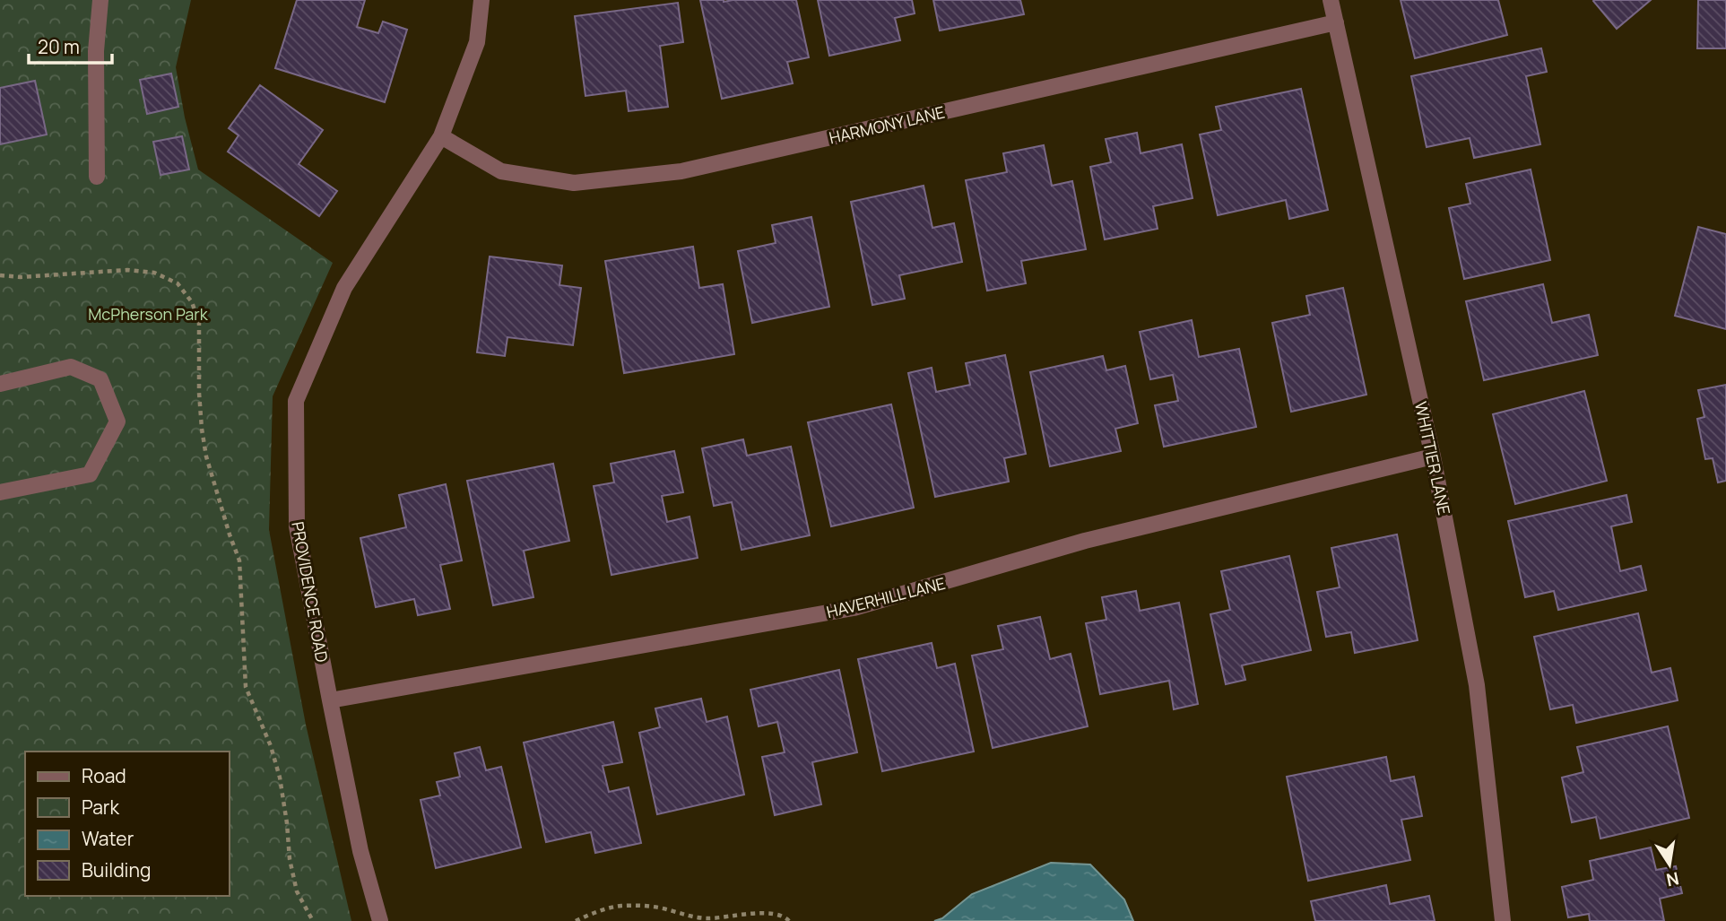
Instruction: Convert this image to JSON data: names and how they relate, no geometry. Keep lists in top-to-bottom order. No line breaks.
{"streets":{"street":["HARMONY LANE","WHITTIER LANE","PROVIDENCE ROAD","HAVERHILL LANE"]},"crossings":[["HARMONY LANE","WHITTIER LANE"],["HARMONY LANE","PROVIDENCE ROAD"],["WHITTIER LANE","HAVERHILL LANE"],["PROVIDENCE ROAD","HAVERHILL LANE"]],"parks":["McPherson Park"],"legend":["Road","Park","Water","Building"],"scale_bar":"20 m","north":"bottom"}
